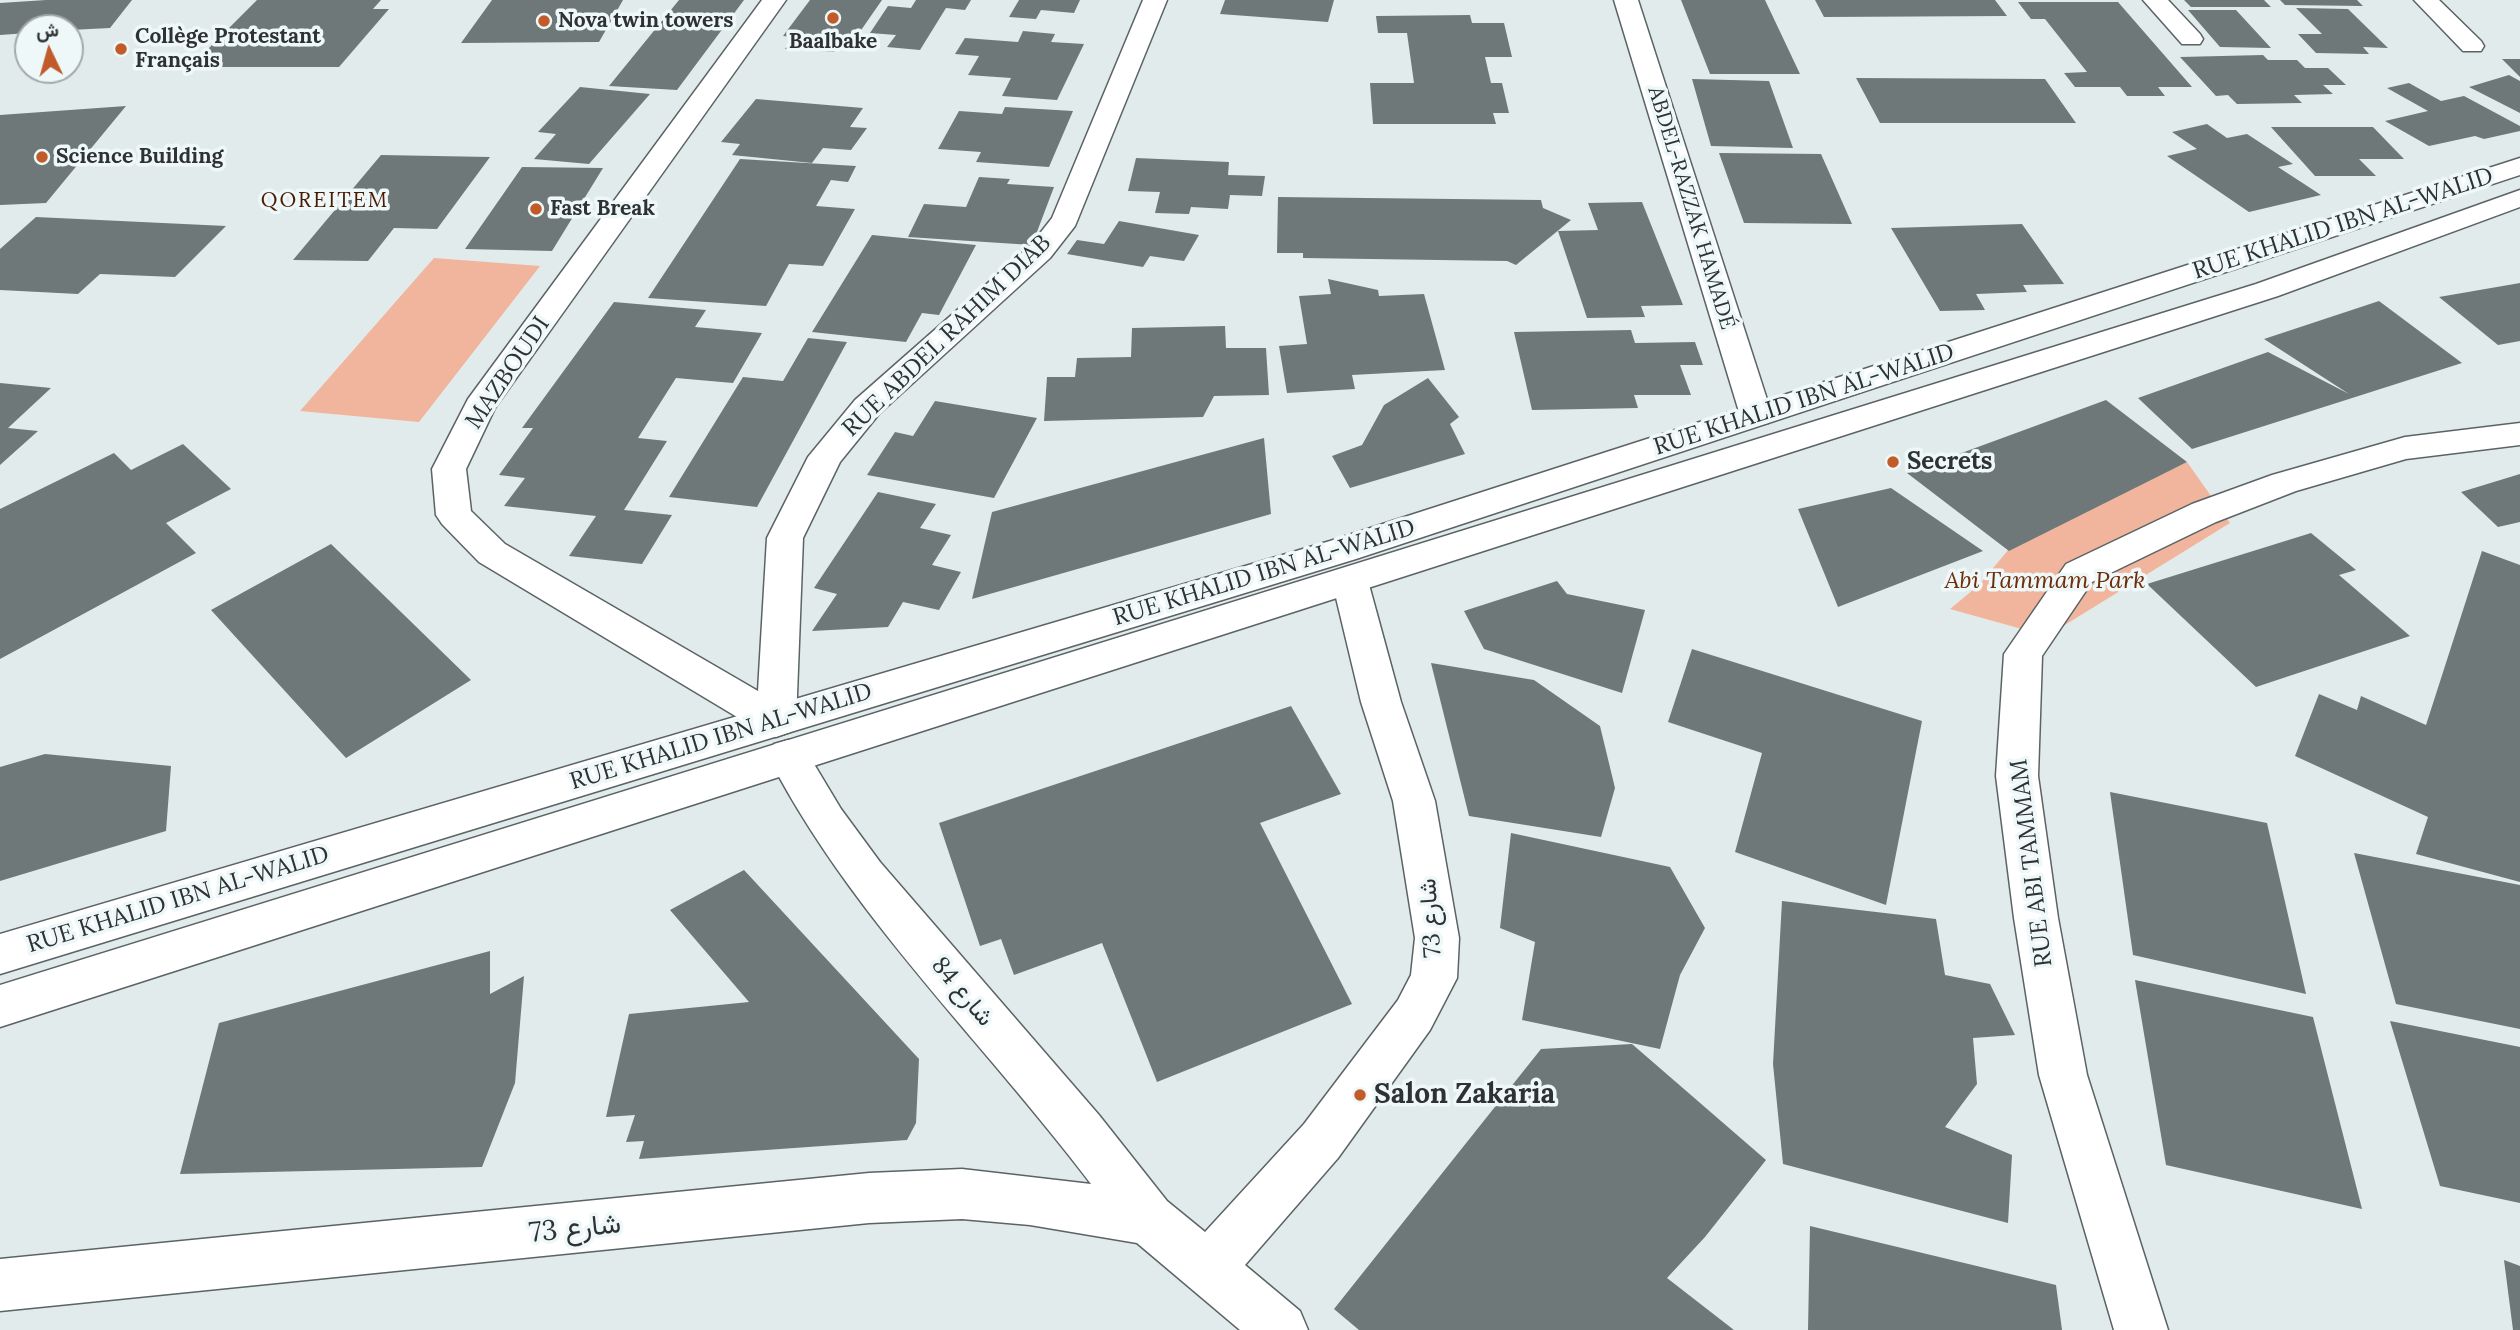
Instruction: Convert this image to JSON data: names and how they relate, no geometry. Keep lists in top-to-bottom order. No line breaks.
{"streets":{"street":["ABDEL-RAZZAK HAMADÉ","RUE KHALID IBN AL-WALID","RUE ABDEL RAHIM DIAB","MAZBOUDI","RUE ABI TAMMAM","شارع 73","شارع 84"]},"crossings":[["ABDEL-RAZZAK HAMADÉ","RUE KHALID IBN AL-WALID"],["RUE KHALID IBN AL-WALID","RUE ABDEL RAHIM DIAB"],["RUE KHALID IBN AL-WALID","MAZBOUDI"],["RUE KHALID IBN AL-WALID","شارع 73"],["RUE KHALID IBN AL-WALID","شارع 84"],["RUE ABDEL RAHIM DIAB","MAZBOUDI"],["RUE ABDEL RAHIM DIAB","شارع 84"],["MAZBOUDI","شارع 84"],["شارع 73","شارع 84"]],"districts":["QOREITEM"],"parks":["Abi Tammam Park"],"places":["Baalbake","Nova twin towers","Collège Protestant Français","Science Building","Fast Break","Secrets","Salon Zakaria"],"north":"top"}
